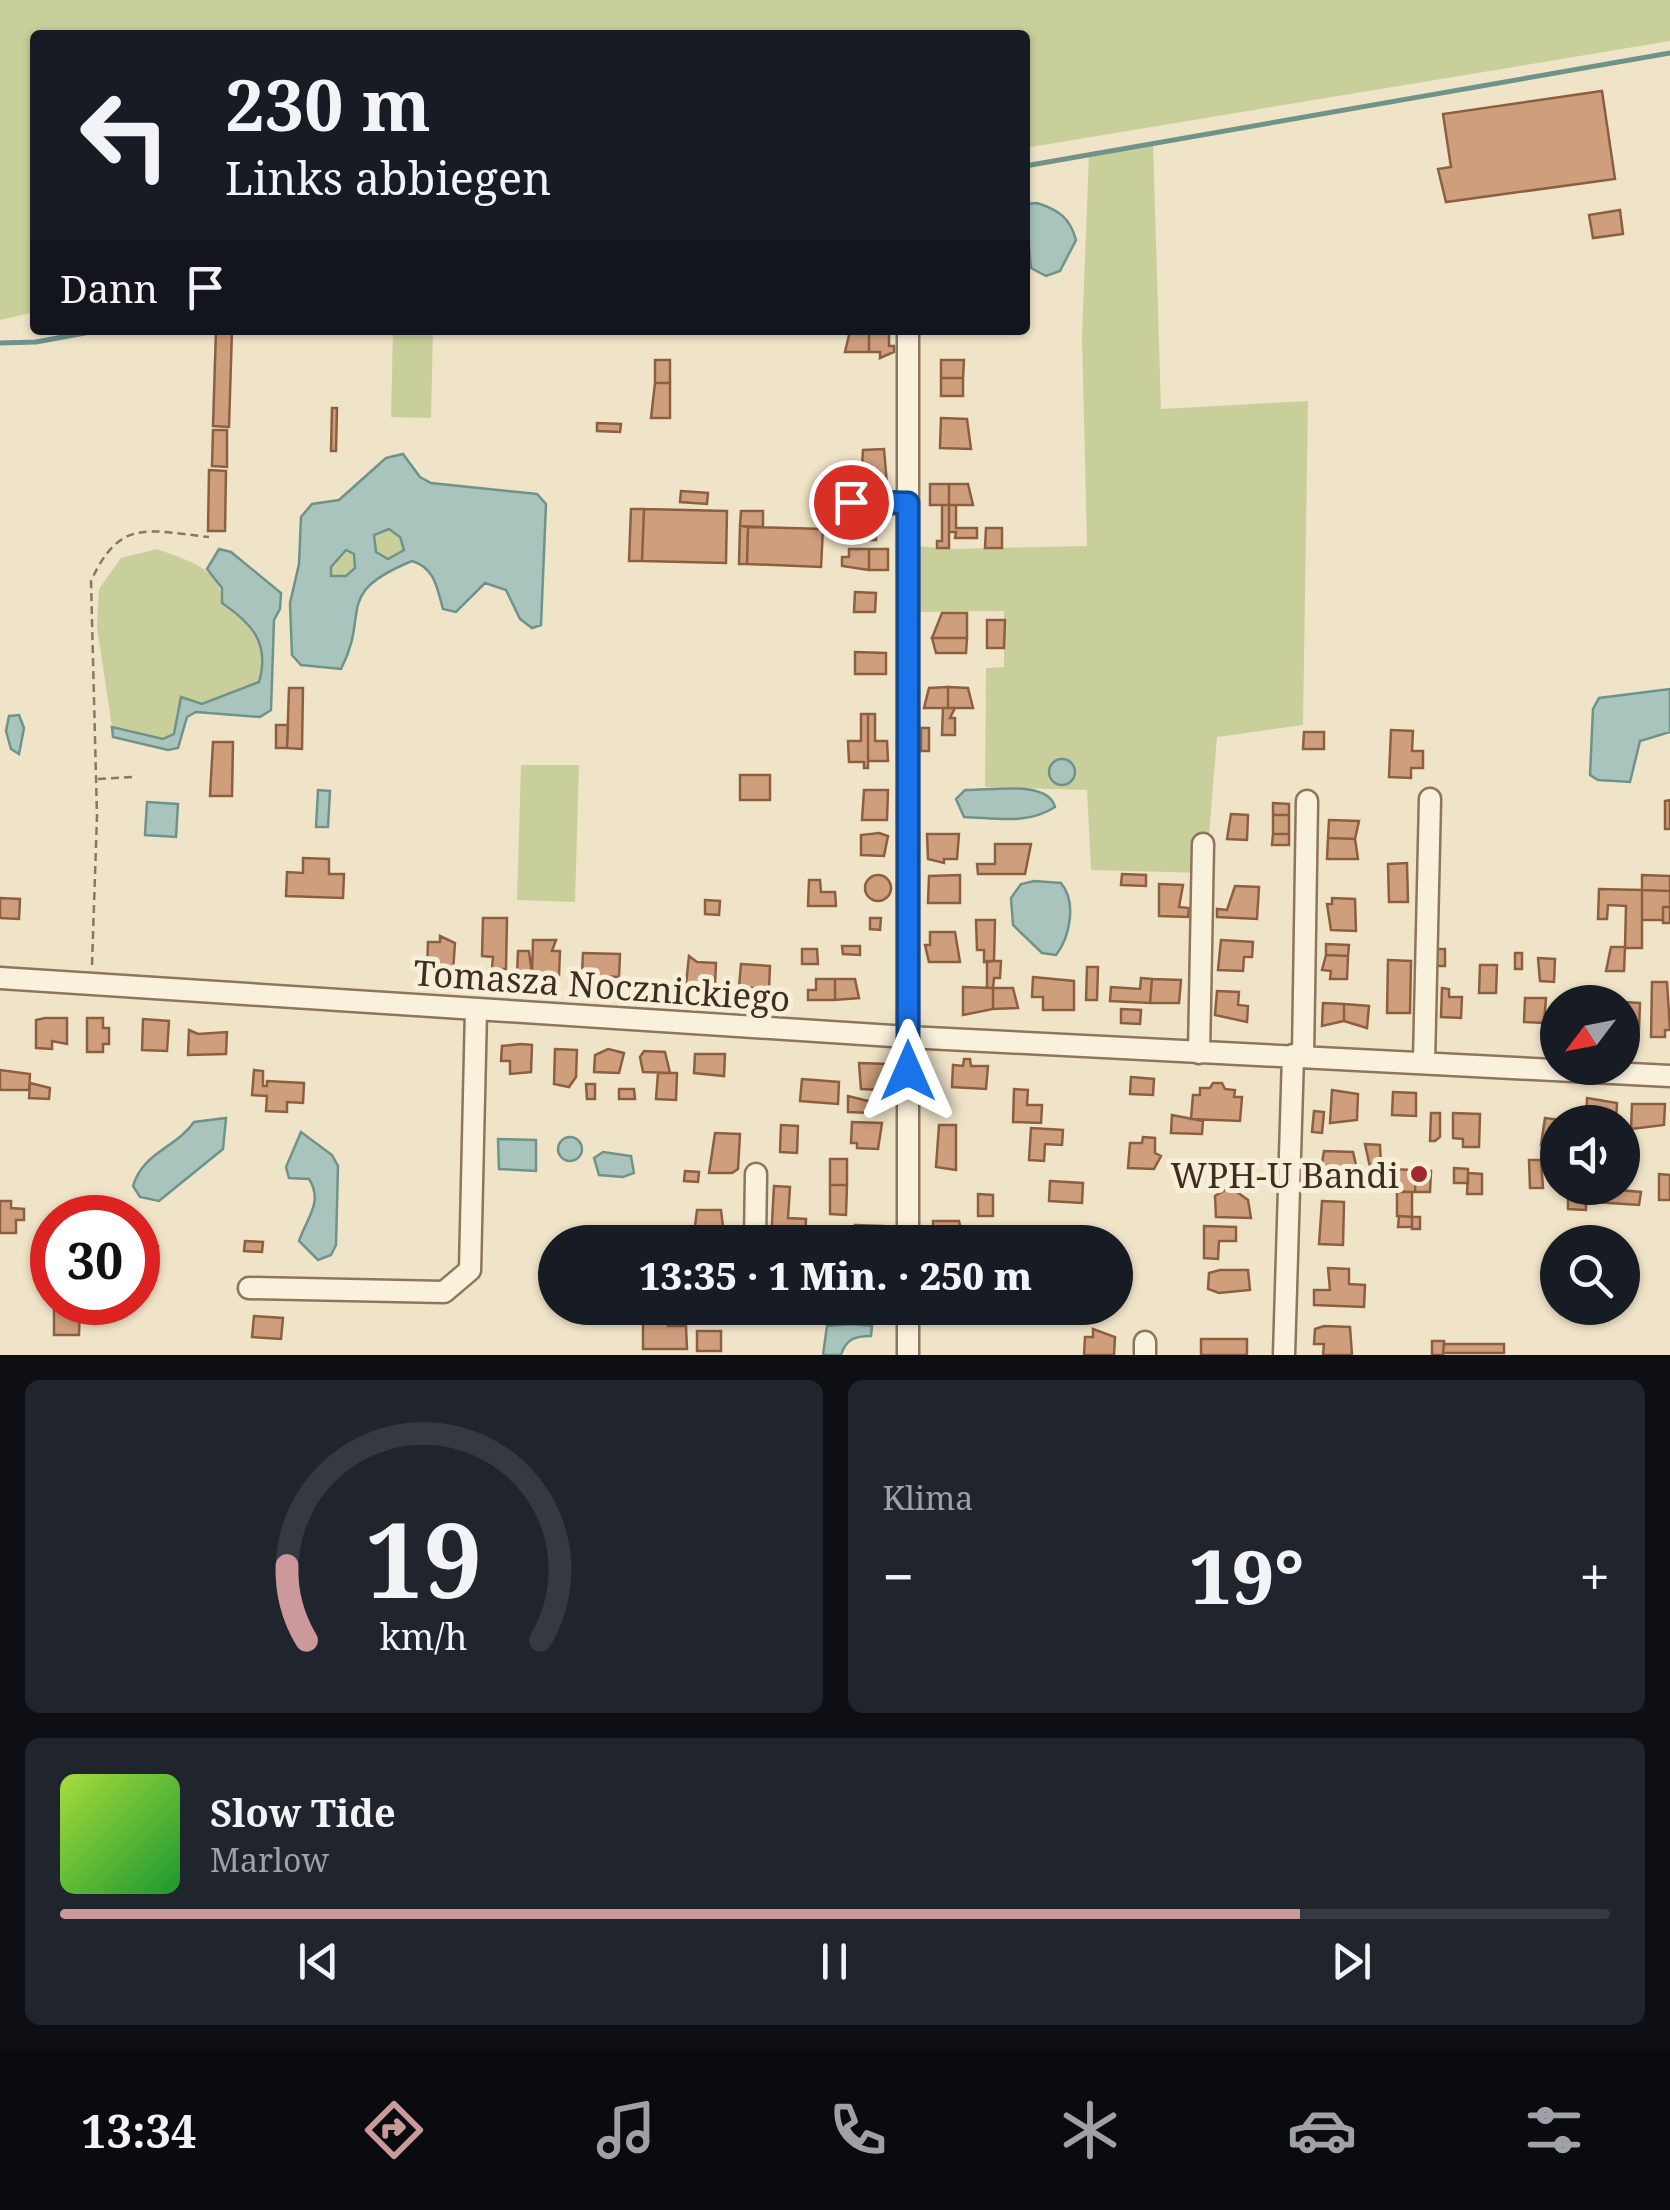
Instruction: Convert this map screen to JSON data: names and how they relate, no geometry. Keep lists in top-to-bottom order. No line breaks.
{"streets":{"street":["Tomasza Nocznickiego"]},"places":["WPH-U Bandi"],"north":"bottom left","page":{"turn":["230 m","Links abbiegen"],"then":"Dann","limit":"30","trip":"13:35 · 1 Min. · 250 m","tile":"Klima","heat":["−","19°","+"],"song":["Slow Tide","Marlow"],"tabs":"13:34","gauge":["19","km/h"]}}
